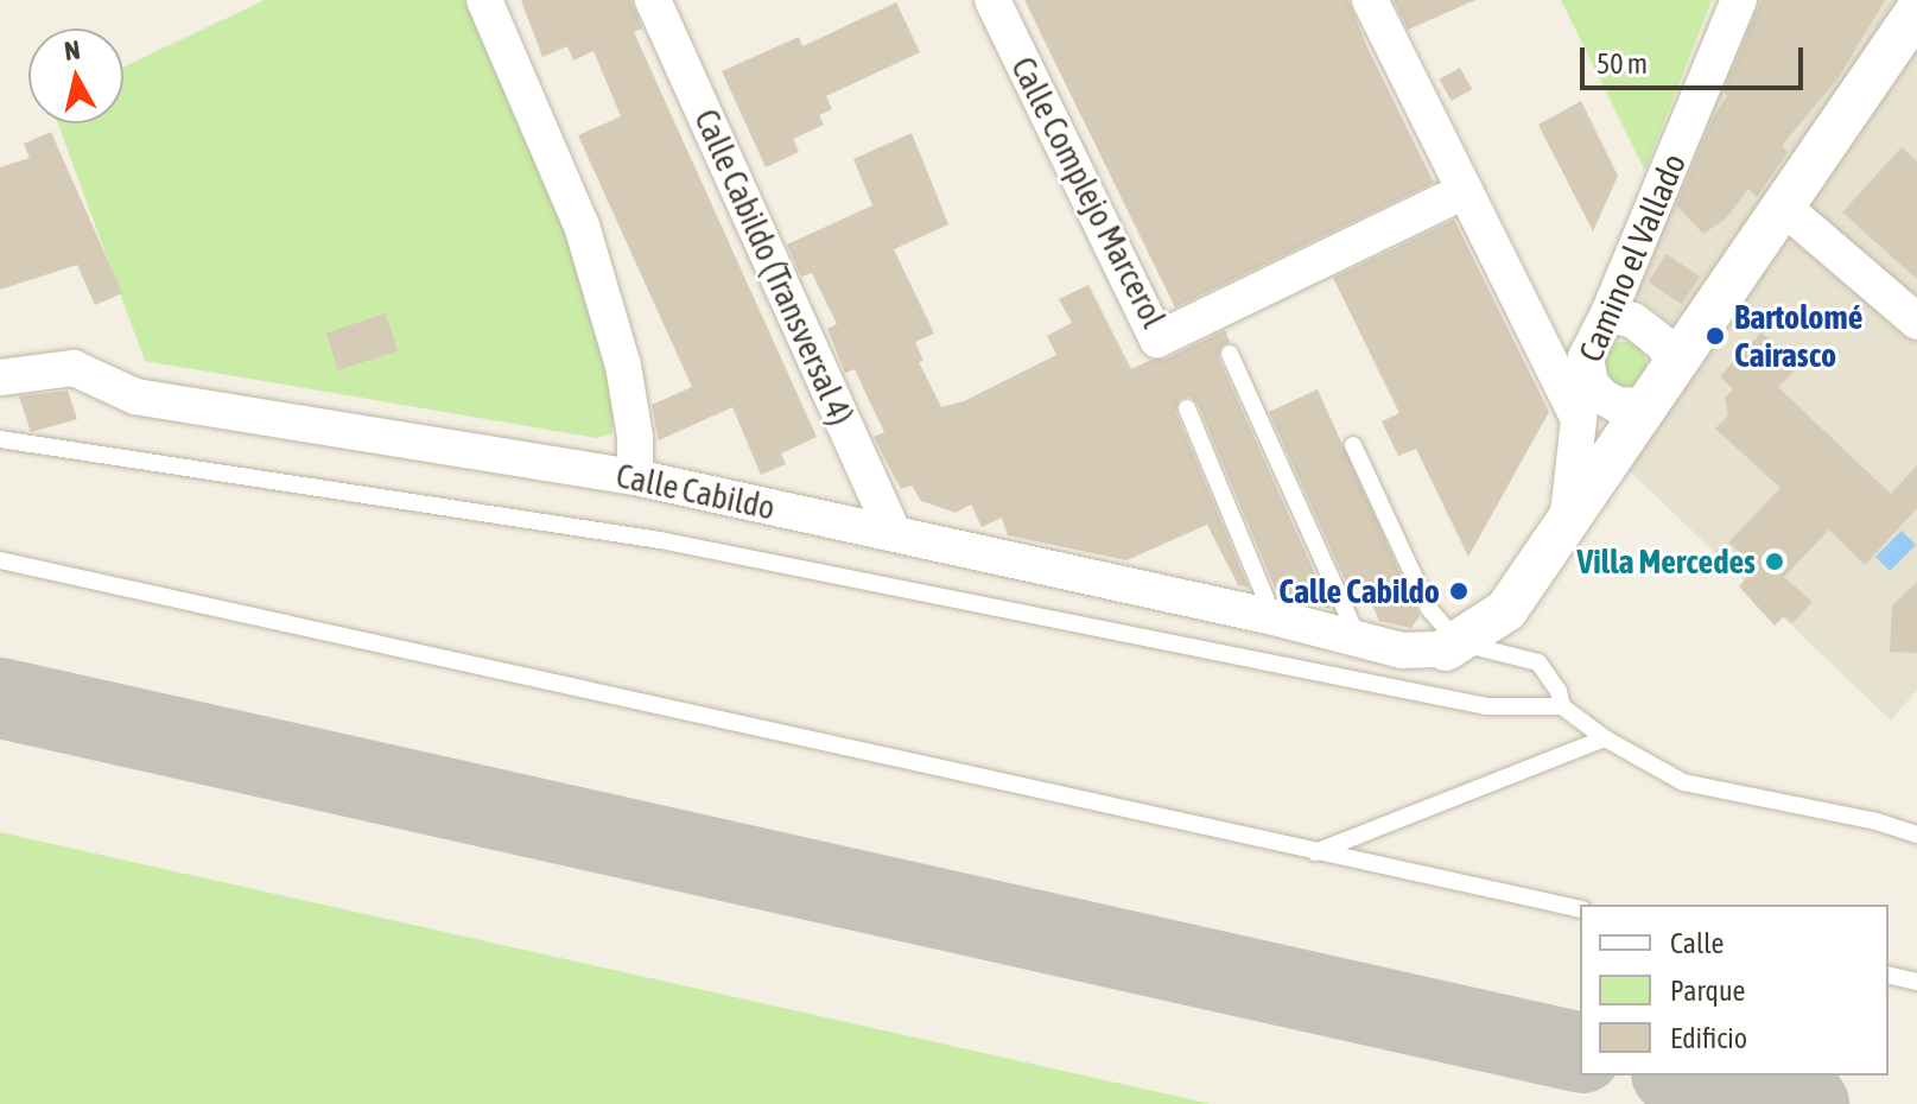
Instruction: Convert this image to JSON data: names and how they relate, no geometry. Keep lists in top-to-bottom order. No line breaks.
{"streets":{"street":["Calle Complejo Marcerol","Camino el Vallado","Calle Cabildo (Transversal 4)","Calle Cabildo"]},"crossings":[["Calle Cabildo (Transversal 4)","Calle Cabildo"]],"places":["Bartolomé Cairasco","Villa Mercedes","Calle Cabildo"],"legend":["Calle","Parque","Edificio"],"scale_bar":"50 m","north":"top"}
